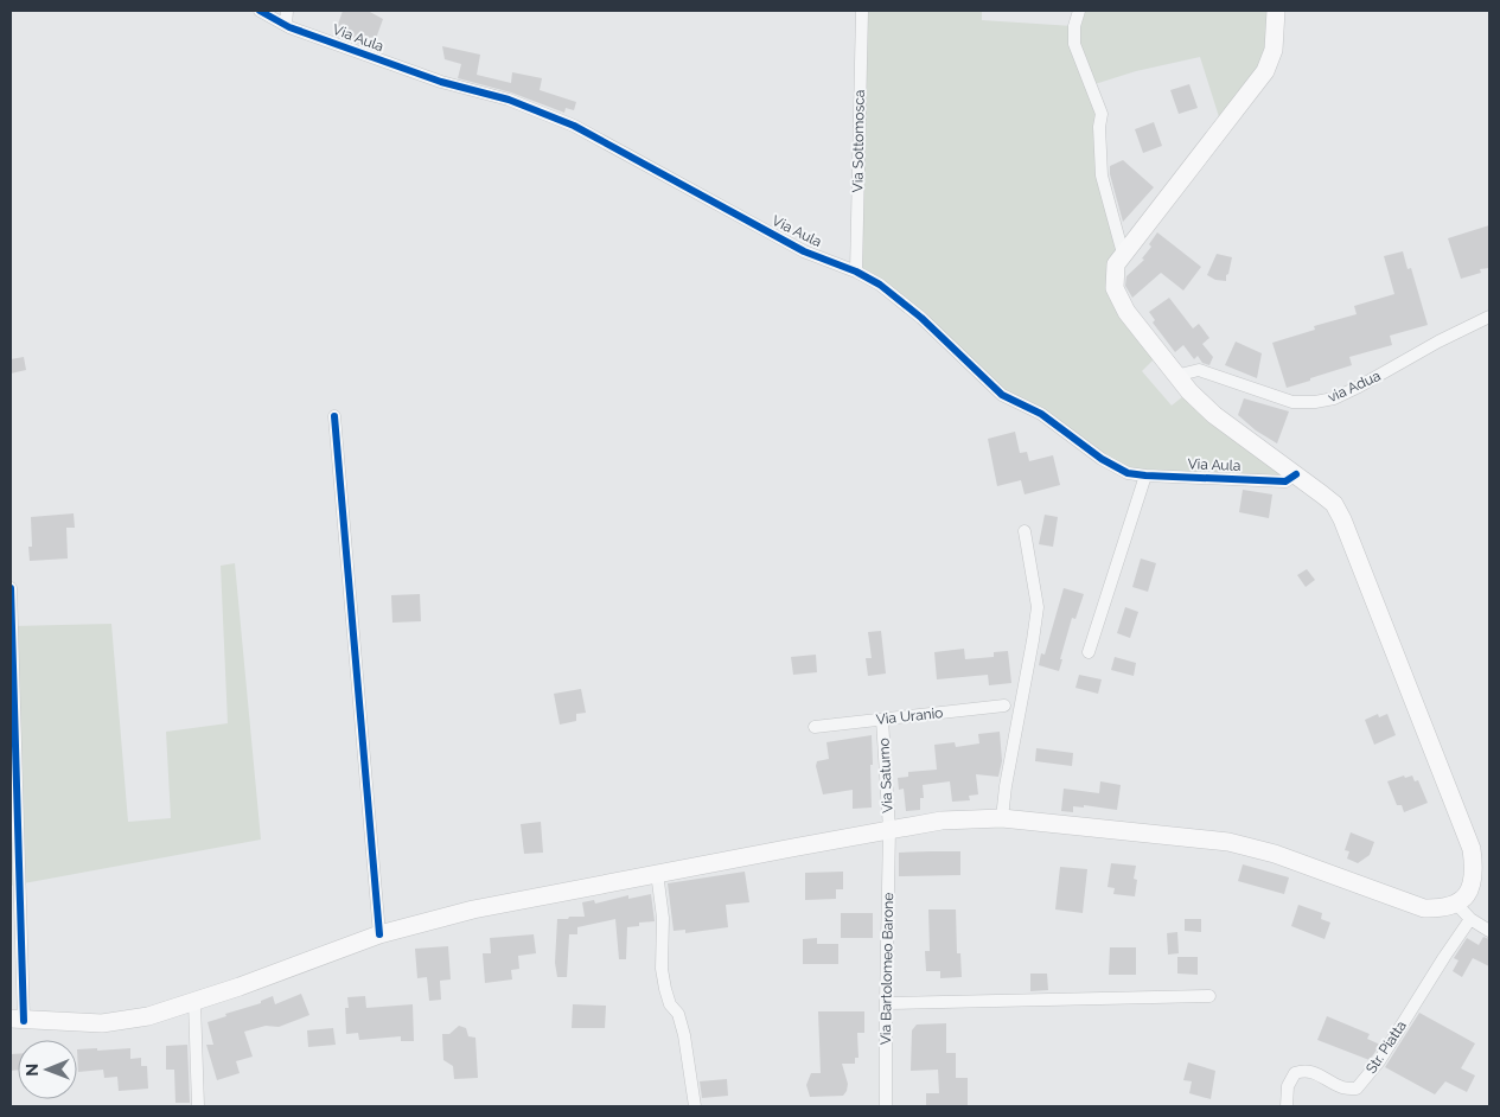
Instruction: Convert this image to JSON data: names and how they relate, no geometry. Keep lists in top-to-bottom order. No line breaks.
{"streets":{"street":["Via Aula","Via Sottomosca","via Adua","Via Uranio","Via Saturno","Via Bartolomeo Barone","Str. Piatta"]},"crossings":[["Via Aula","Via Sottomosca"],["Via Uranio","Via Saturno"],["Via Saturno","Via Bartolomeo Barone"]],"north":"left"}
